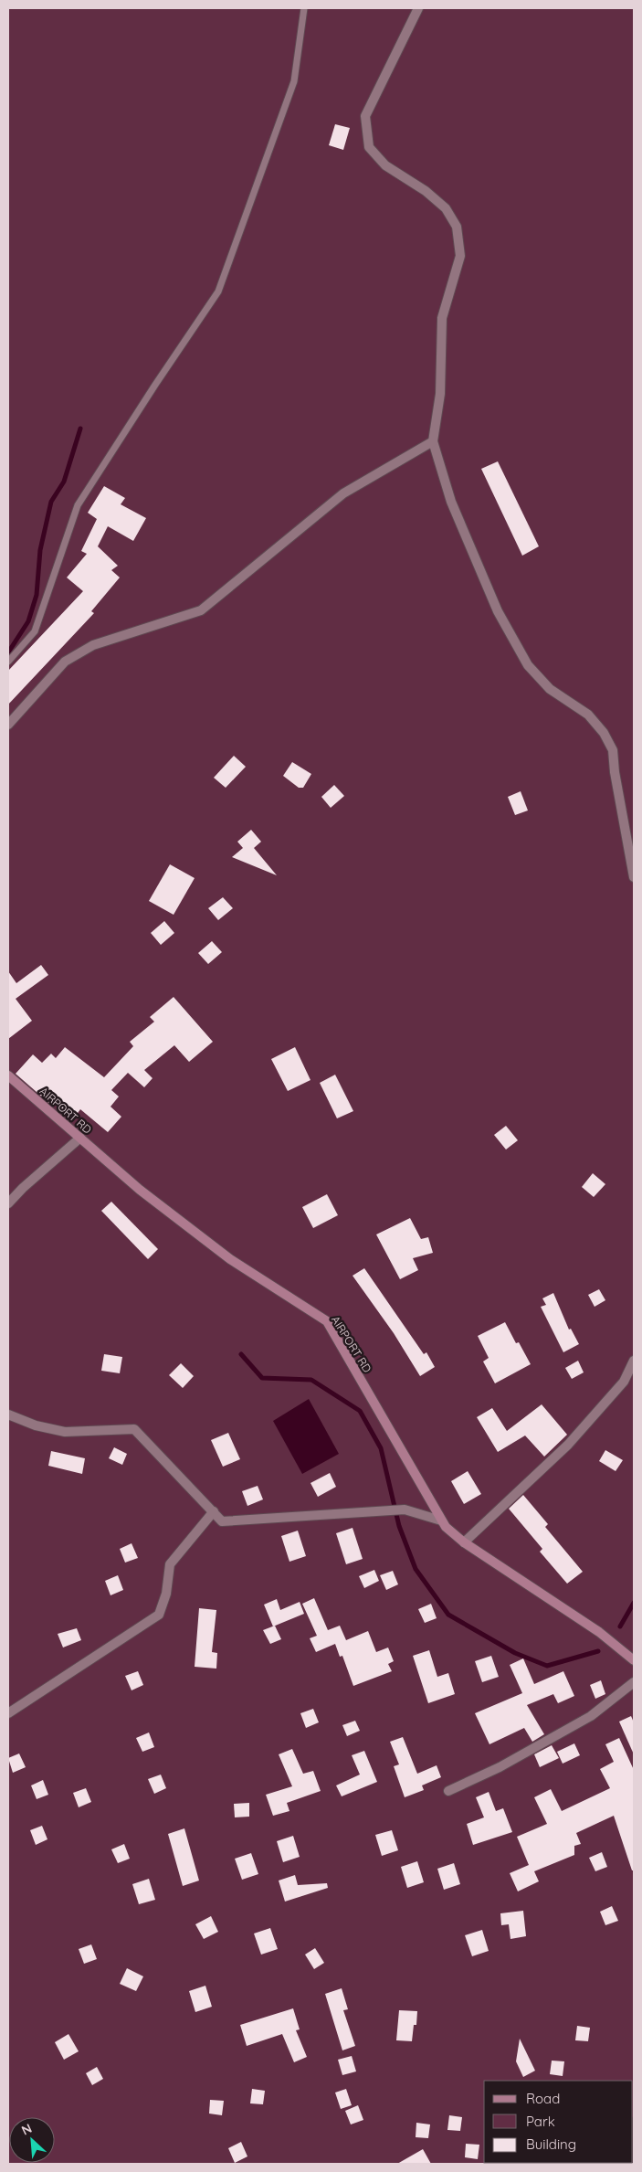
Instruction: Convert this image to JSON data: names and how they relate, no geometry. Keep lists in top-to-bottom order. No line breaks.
{"streets":{"main road":["AIRPORT RD"]},"legend":["Road","Park","Building"],"north":"top left"}
